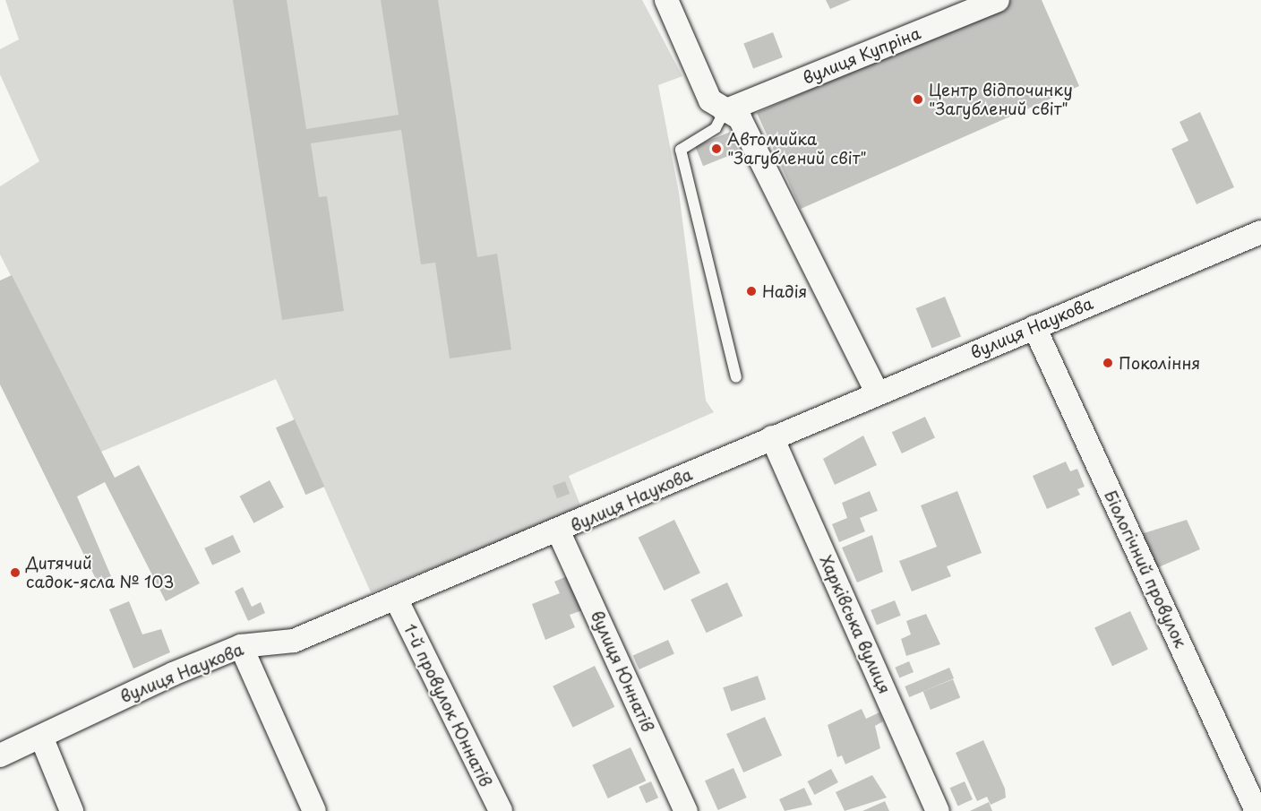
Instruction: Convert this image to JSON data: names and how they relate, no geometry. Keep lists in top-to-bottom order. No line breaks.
{"streets":{"street":["вулиця Купріна","вулиця Наукова","Біологічний провулок","Харківська вулиця","вулиця Юннатів","1-й провулок Юннатів"]},"crossings":[["вулиця Наукова","Біологічний провулок"],["вулиця Наукова","Харківська вулиця"],["вулиця Наукова","вулиця Юннатів"],["вулиця Наукова","1-й провулок Юннатів"]],"places":["Центр відпочинку \"Загублений світ\"","Автомийка \"Загублений світ\"","Надія","Покоління","Дитячий садок-ясла № 103"]}
